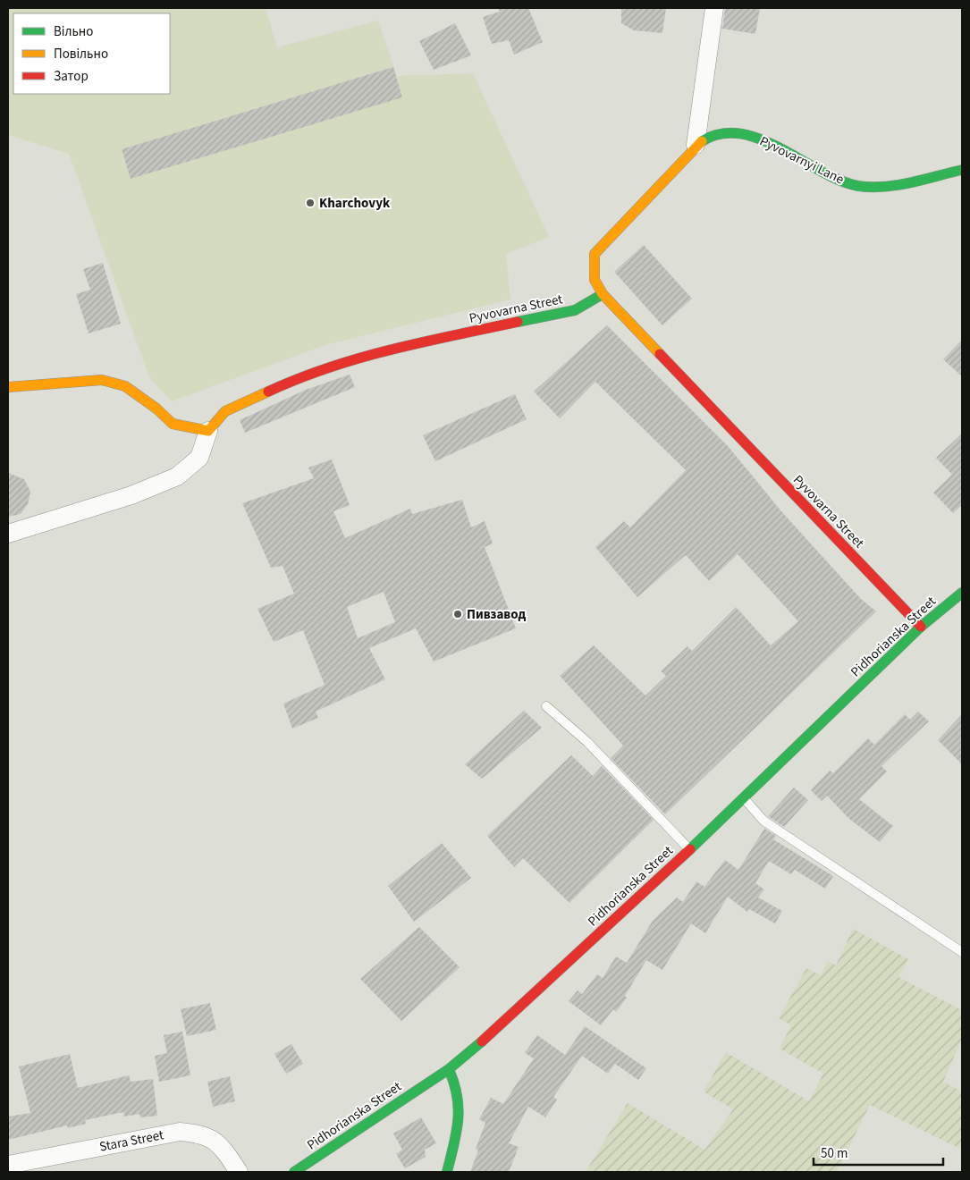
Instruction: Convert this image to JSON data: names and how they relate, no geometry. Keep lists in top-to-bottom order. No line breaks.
{"streets":{"street":["Pyvovarnyi Lane","Pyvovarna Street","Pidhorianska Street","Stara Street"]},"crossings":[["Pyvovarnyi Lane","Pyvovarna Street"],["Pyvovarna Street","Pidhorianska Street"]],"places":["Kharchovyk","Пивзавод"],"legend":["Вільно","Повільно","Затор"],"scale_bar":"50 m"}
